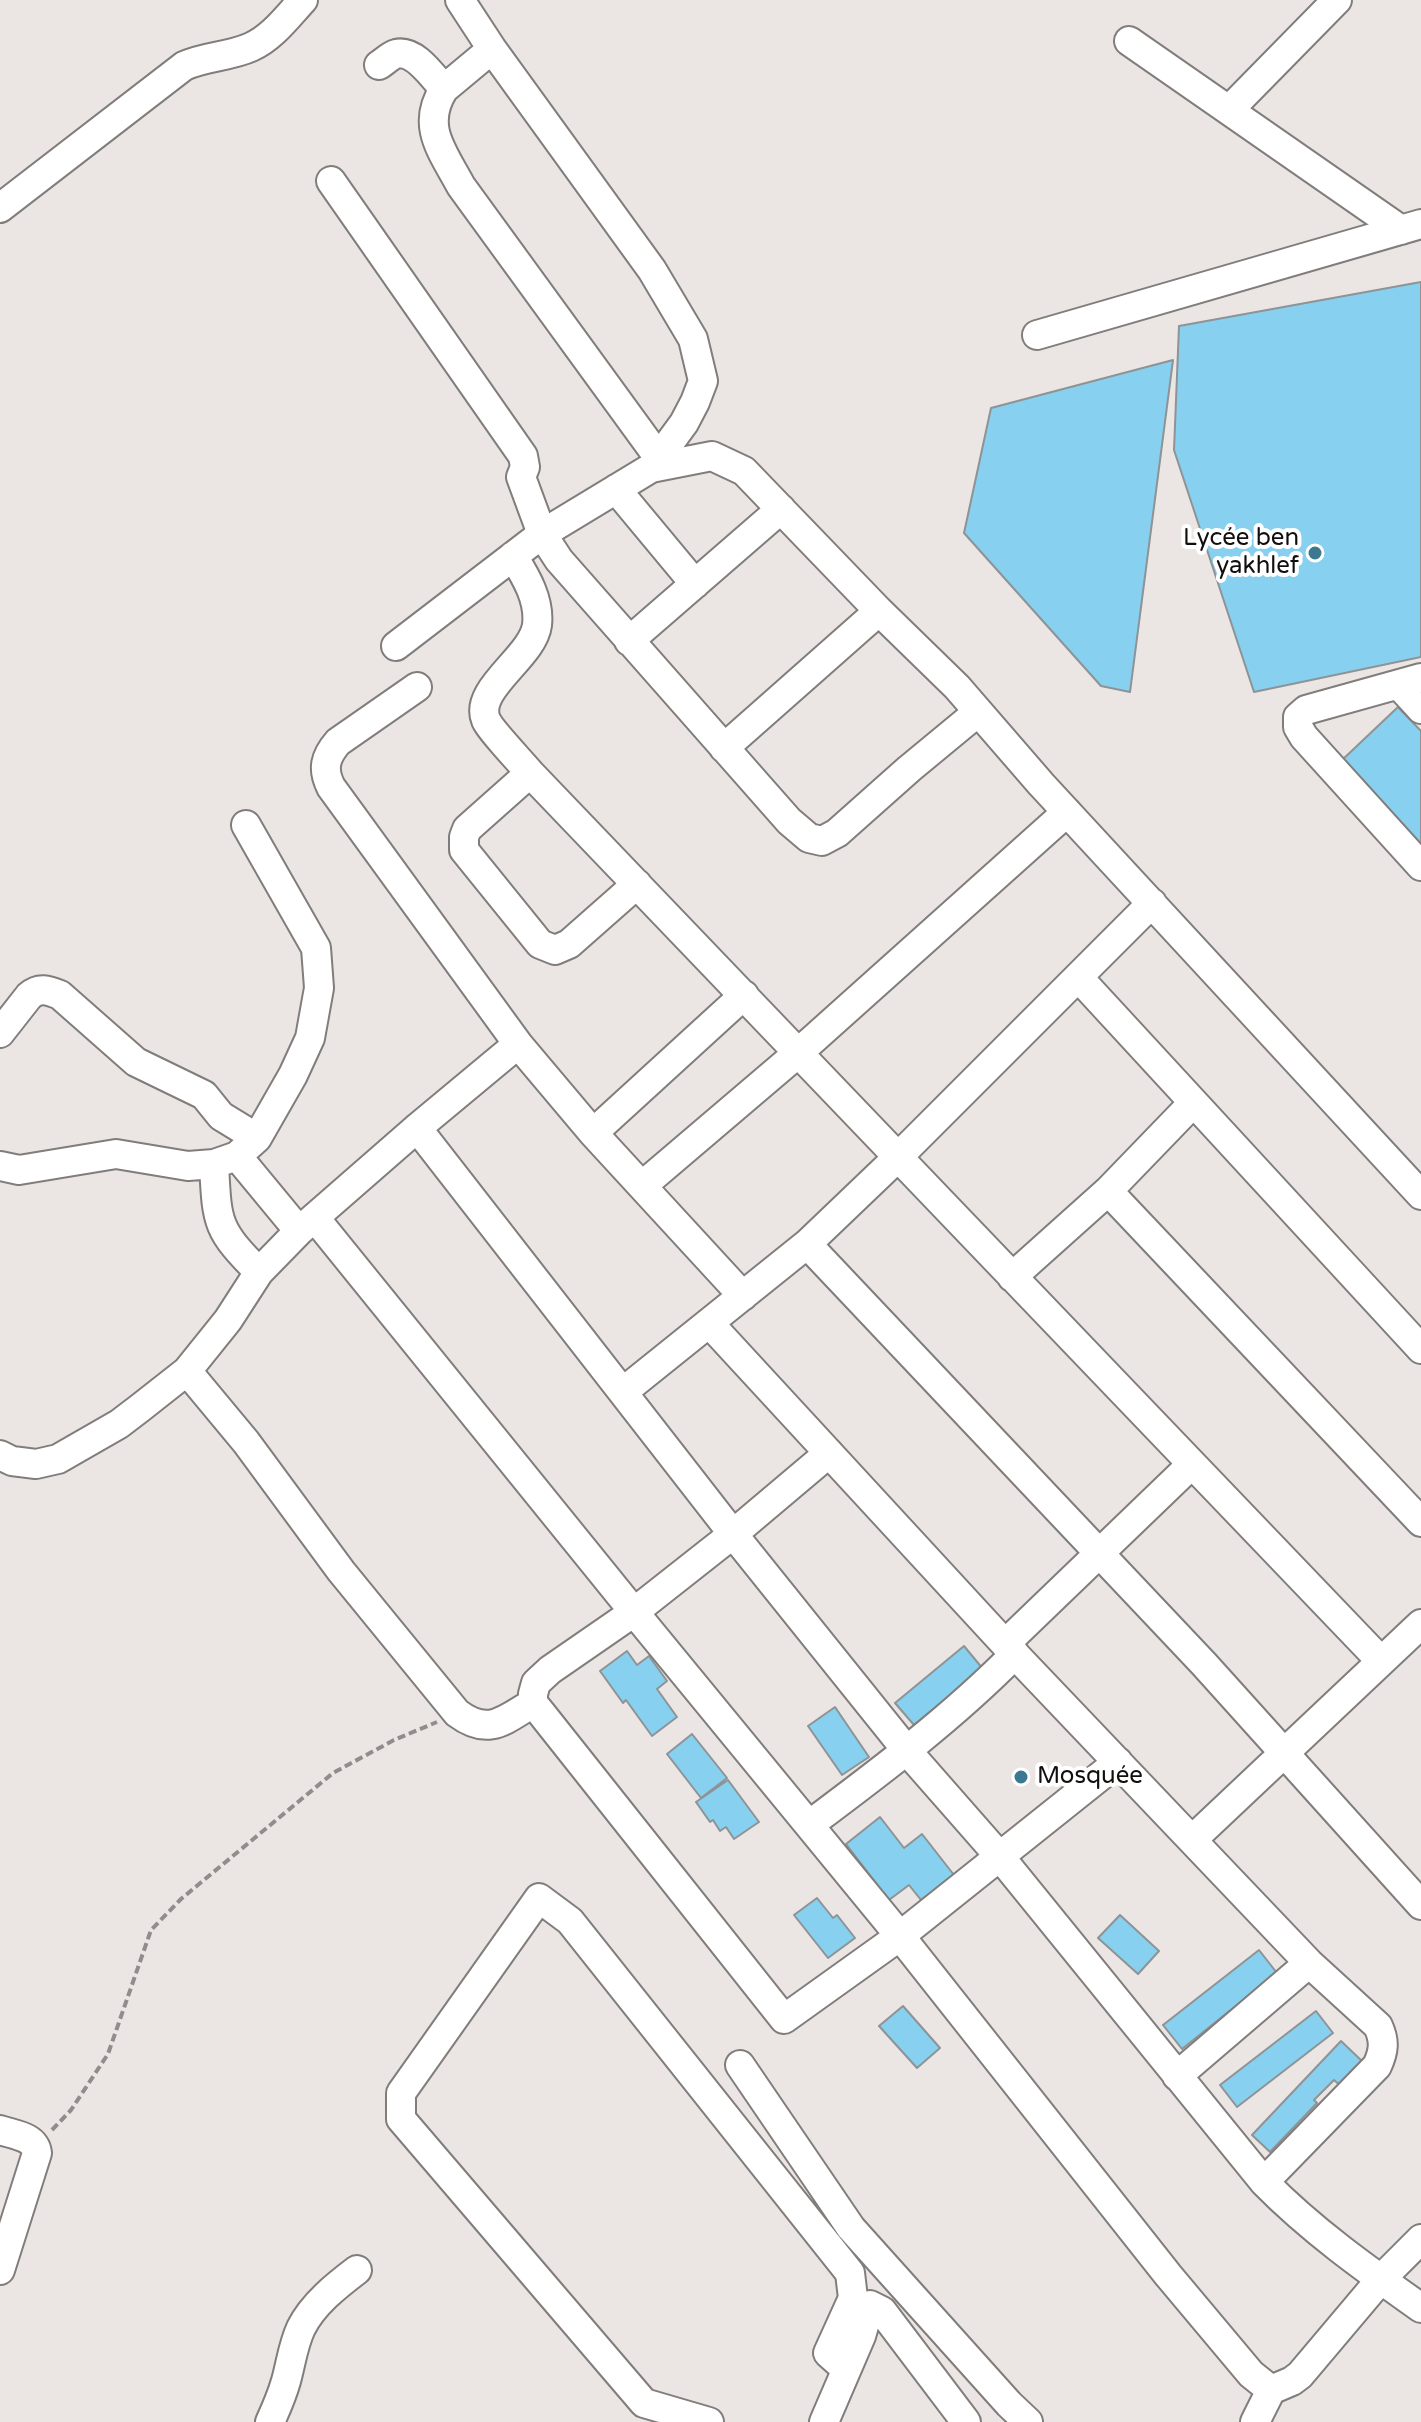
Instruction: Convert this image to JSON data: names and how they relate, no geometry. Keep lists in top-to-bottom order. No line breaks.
{"places":["Lycée ben yakhlef","Mosquée"]}
